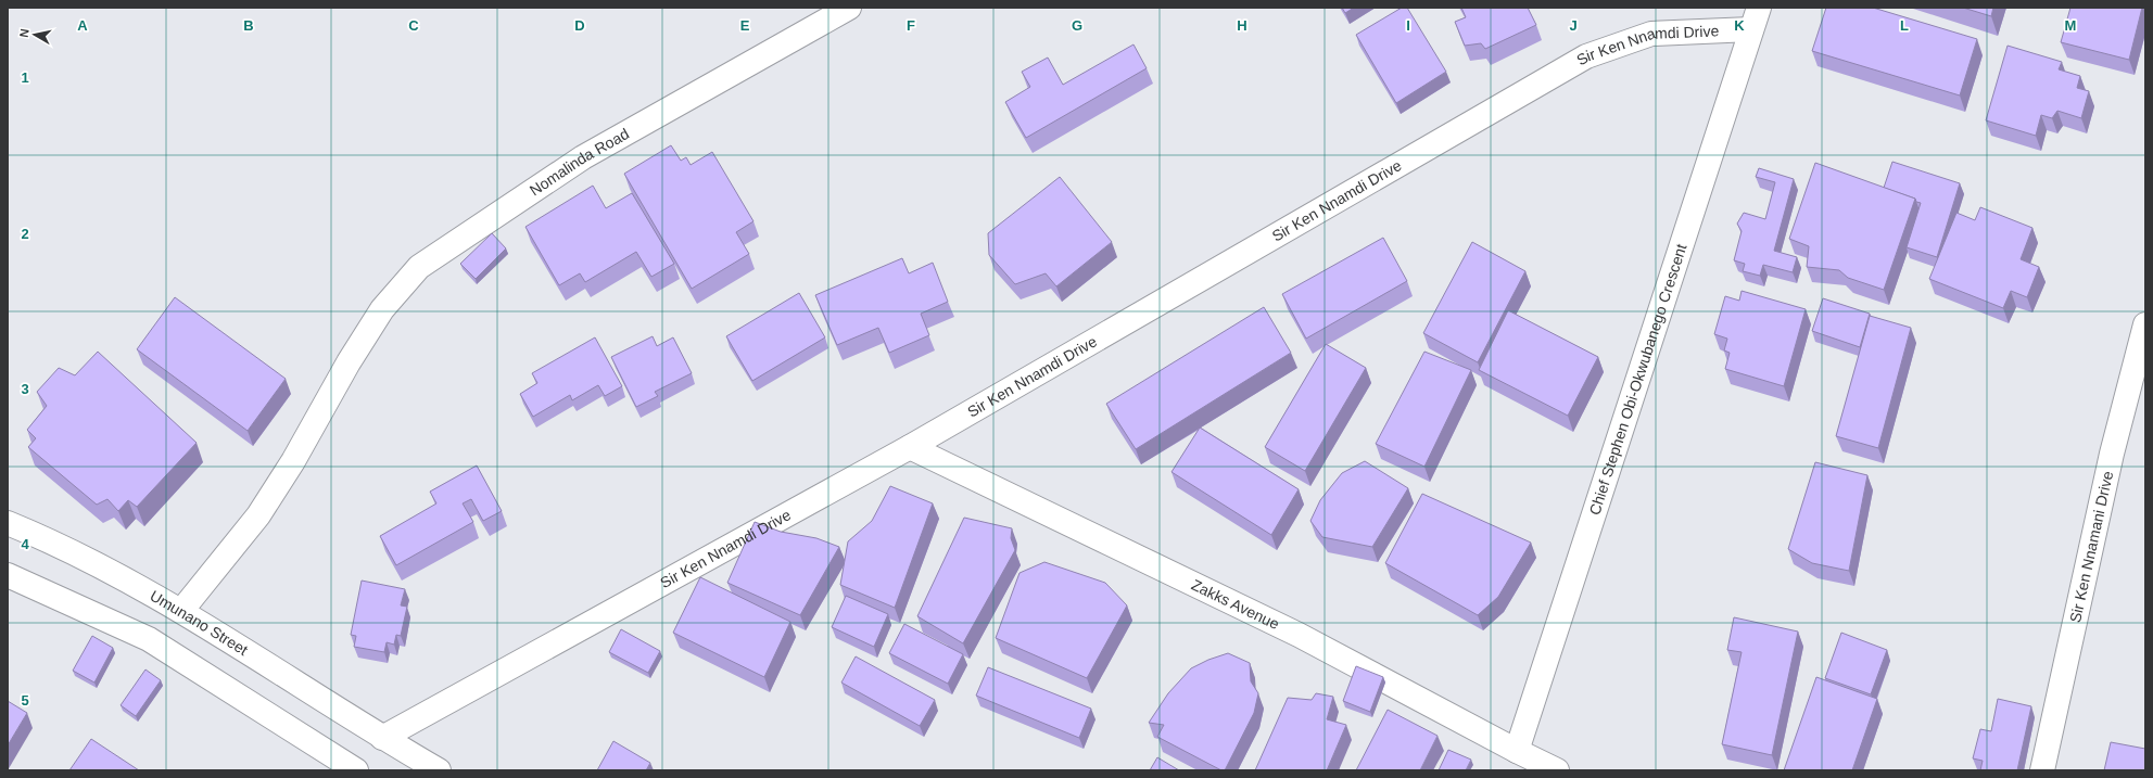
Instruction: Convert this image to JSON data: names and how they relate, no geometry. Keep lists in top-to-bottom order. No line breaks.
{"streets":{"street":["Sir Ken Nnamdi Drive","Nomalinda Road","Chief Stephen Obi-Okwubanego Crescent","Sir Ken Nnamani Drive","Zakks Avenue","Umunano Street"]},"crossings":[["Sir Ken Nnamdi Drive","Chief Stephen Obi-Okwubanego Crescent"],["Sir Ken Nnamdi Drive","Zakks Avenue"],["Sir Ken Nnamdi Drive","Umunano Street"],["Nomalinda Road","Umunano Street"],["Chief Stephen Obi-Okwubanego Crescent","Zakks Avenue"]],"north":"left","grid":{"columns":["A","B","C","D","E","F","G","H","I","J","K","L","M"],"rows":["1","2","3","4","5"]}}
